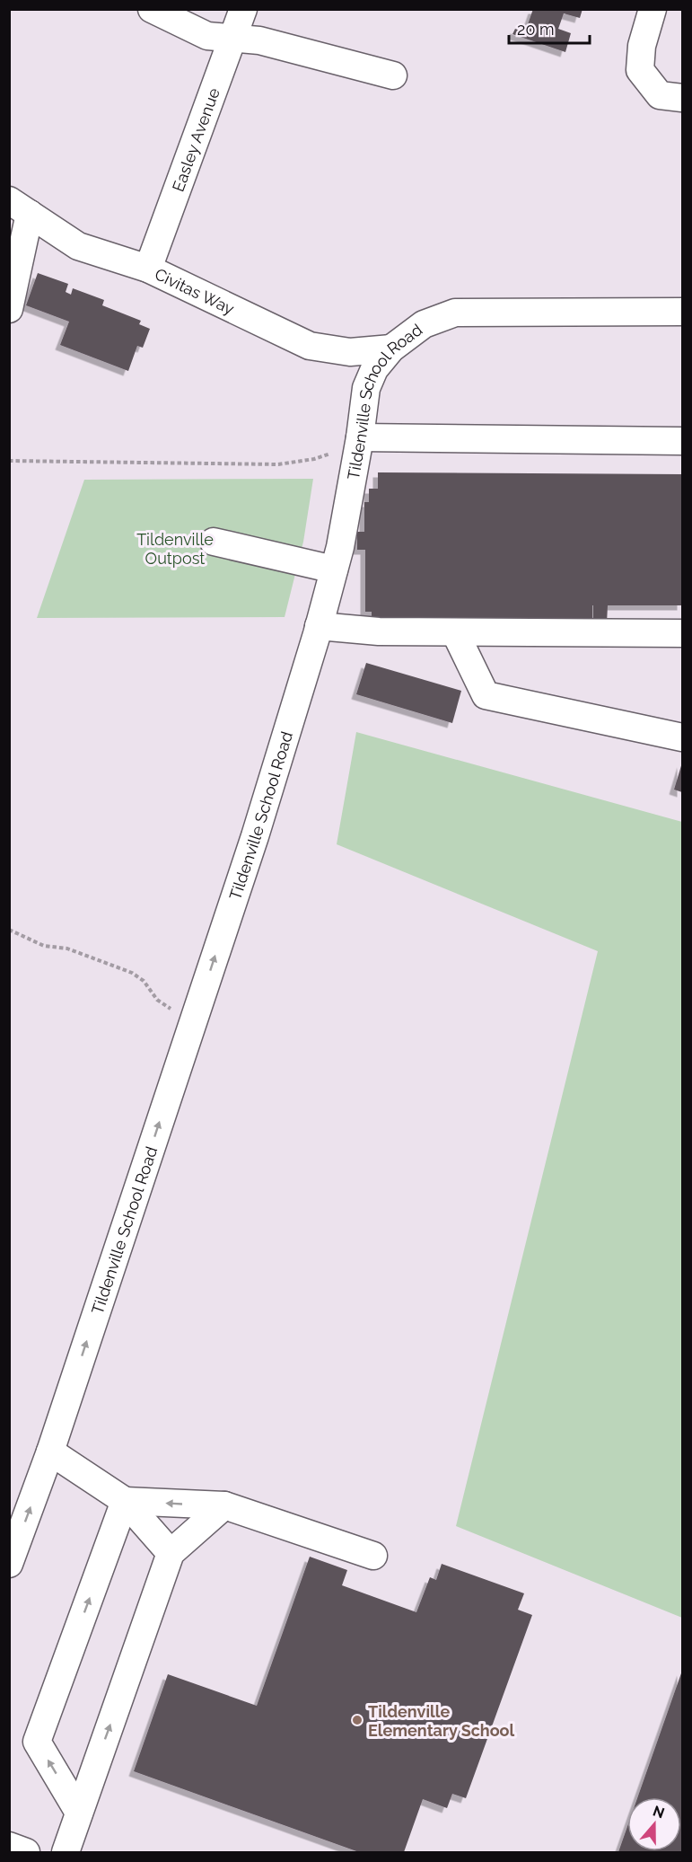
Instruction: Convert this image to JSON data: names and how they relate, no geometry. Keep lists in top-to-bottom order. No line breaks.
{"streets":{"street":["Easley Avenue","Civitas Way","Tildenville School Road"]},"crossings":[["Easley Avenue","Civitas Way"],["Civitas Way","Tildenville School Road"]],"one_way":["Tildenville School Road"],"parks":["Tildenville Outpost"],"places":["Tildenville Elementary School"],"scale_bar":"20 m","north":"top"}
